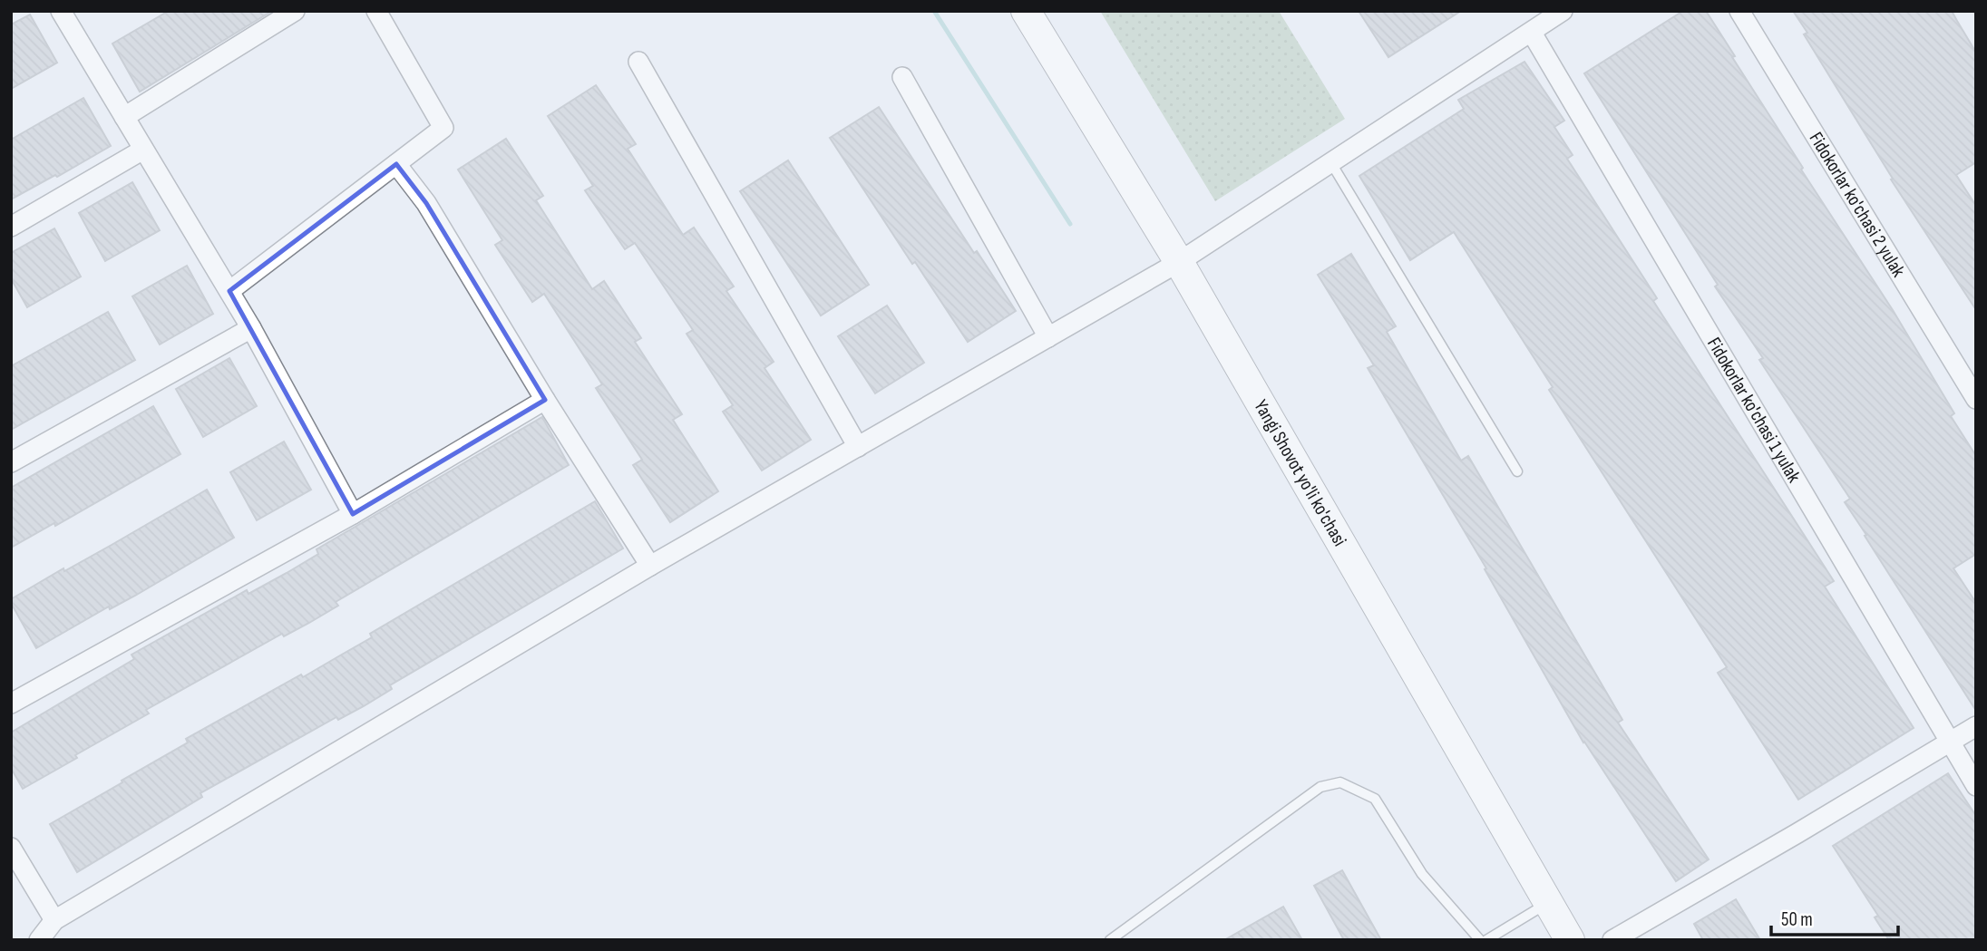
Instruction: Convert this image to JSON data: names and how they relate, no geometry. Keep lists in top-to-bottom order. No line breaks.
{"streets":{"main road":["Yangi Shovot yo'li ko'chasi"],"street":["Fidokorlar ko'chasi 2 yulak","Fidokorlar ko'chasi 1 yulak"]},"scale_bar":"50 m"}
